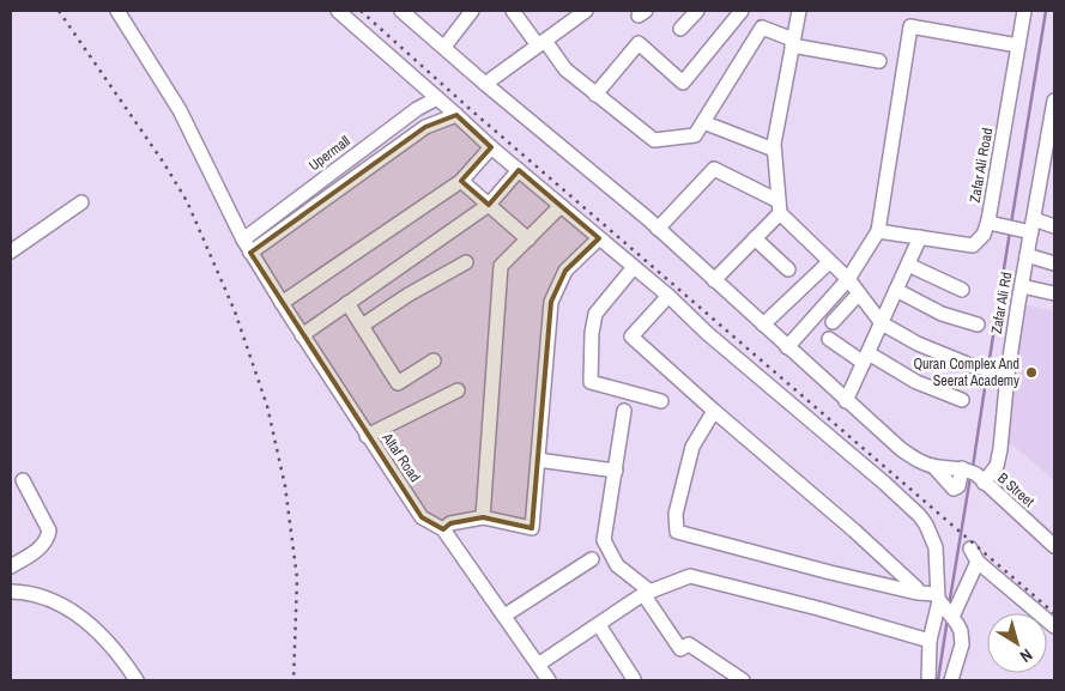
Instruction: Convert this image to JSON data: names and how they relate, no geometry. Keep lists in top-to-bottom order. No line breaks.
{"streets":{"street":["Upermall","Zafar Ali Road","Zafar Ali Rd","Altaf Road","B Street"]},"crossings":[["Upermall","Altaf Road"],["Zafar Ali Rd","B Street"]],"places":["Quran Complex And Seerat Academy"],"north":"bottom right"}
